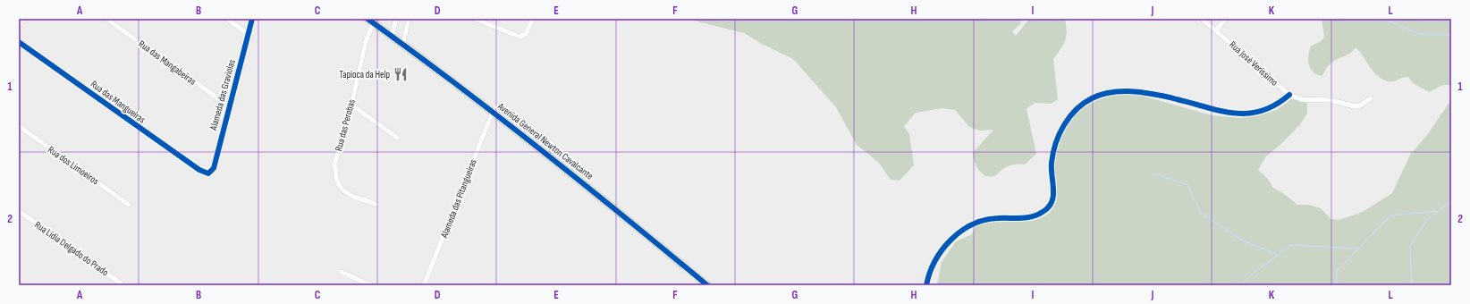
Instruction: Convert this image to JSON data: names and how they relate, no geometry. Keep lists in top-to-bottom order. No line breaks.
{"streets":{"main road":["Avenida General Newton Cavalcante"],"street":["Rua das Mangabeiras","Rua José Veríssimo","Alameda das Graviolas","Rua das Mangueiras","Rua das Perobas","Rua dos Limoeiros","Alameda das Pitangueiras","Rua Lídia Delgado do Prado"]},"crossings":[["Rua das Mangabeiras","Alameda das Graviolas"],["Alameda das Graviolas","Rua das Mangueiras"],["Rua das Perobas","Avenida General Newton Cavalcante"],["Avenida General Newton Cavalcante","Alameda das Pitangueiras"]],"places":{"restaurant":["Tapioca da Help"]},"grid":{"columns":["A","B","C","D","E","F","G","H","I","J","K","L"],"rows":["1","2"]}}
